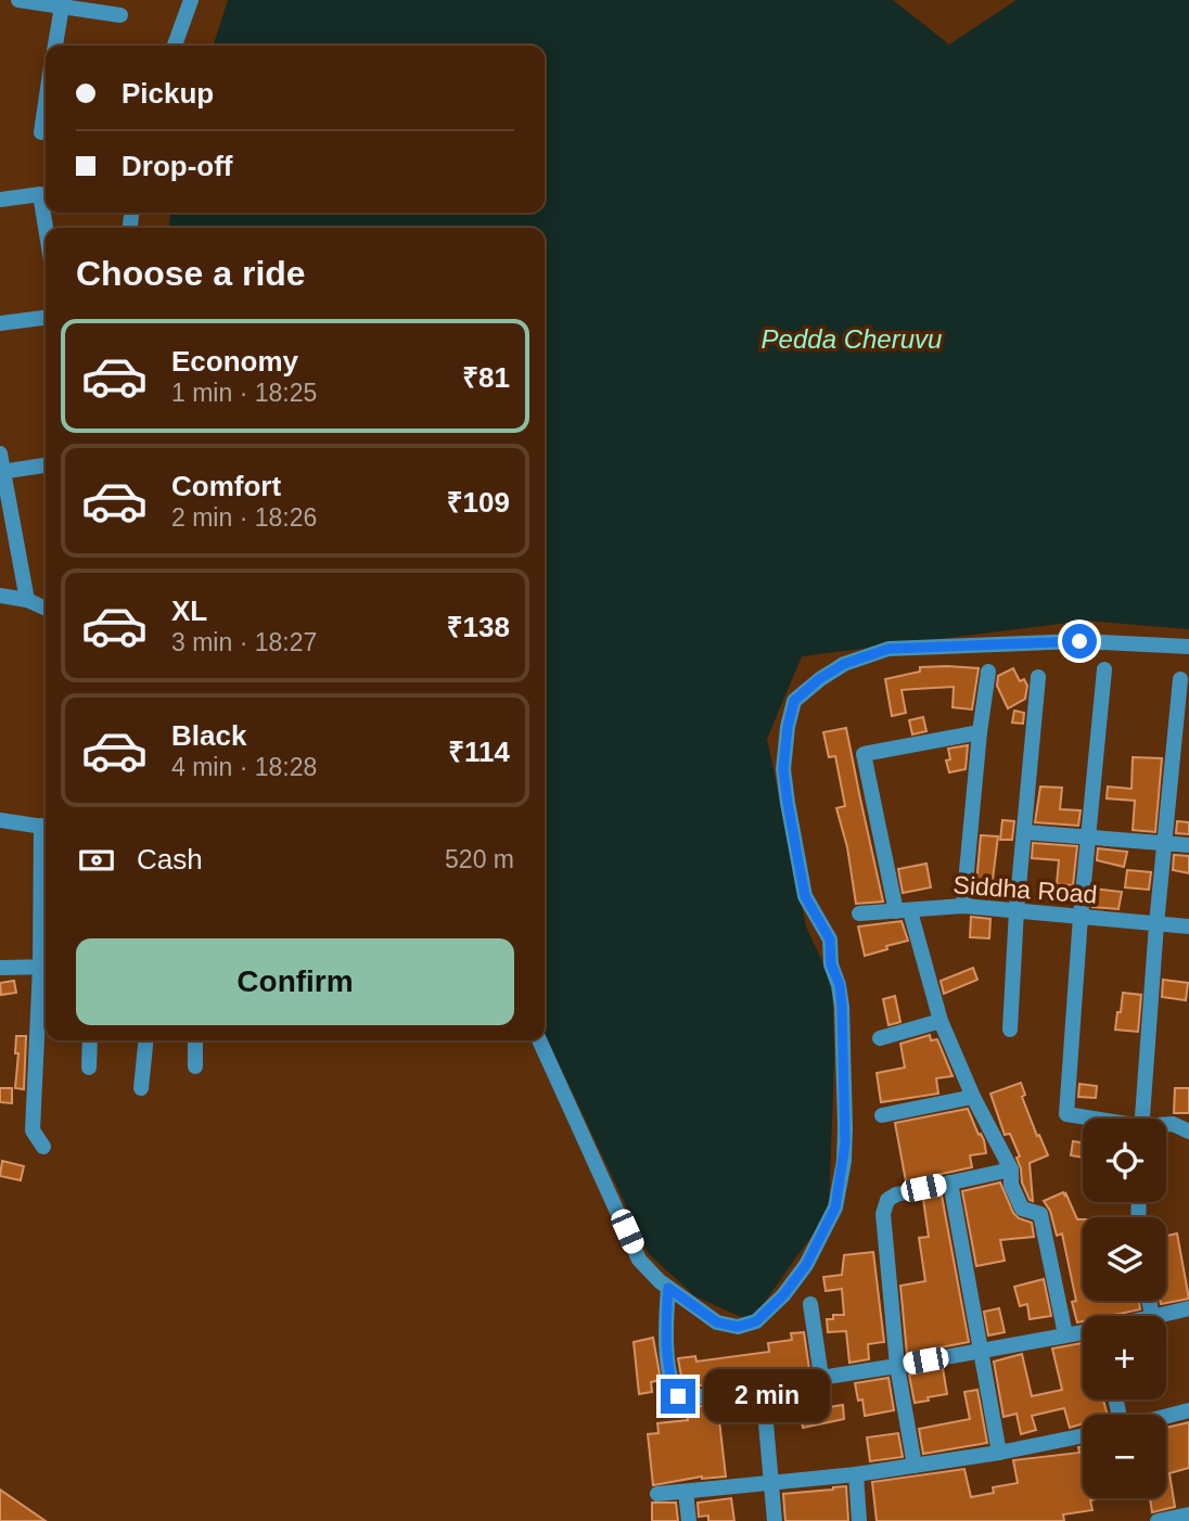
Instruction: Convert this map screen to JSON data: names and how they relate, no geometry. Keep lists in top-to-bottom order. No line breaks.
{"streets":{"street":["Siddha Road"]},"water":["Pedda Cheruvu"],"page":{"banner":["Pickup","Drop-off"],"heading":"Choose a ride","list":[{"name":"Economy","note":"1 min · 18:25","value":"₹81"},{"name":"Comfort","note":"2 min · 18:26","value":"₹109"},{"name":"XL","note":"3 min · 18:27","value":"₹138"},{"name":"Black","note":"4 min · 18:28","value":"₹114"}],"pay":["Cash","520 m"],"buttons":"Confirm","map_buttons":["+","−"],"bubble":"2 min"}}
